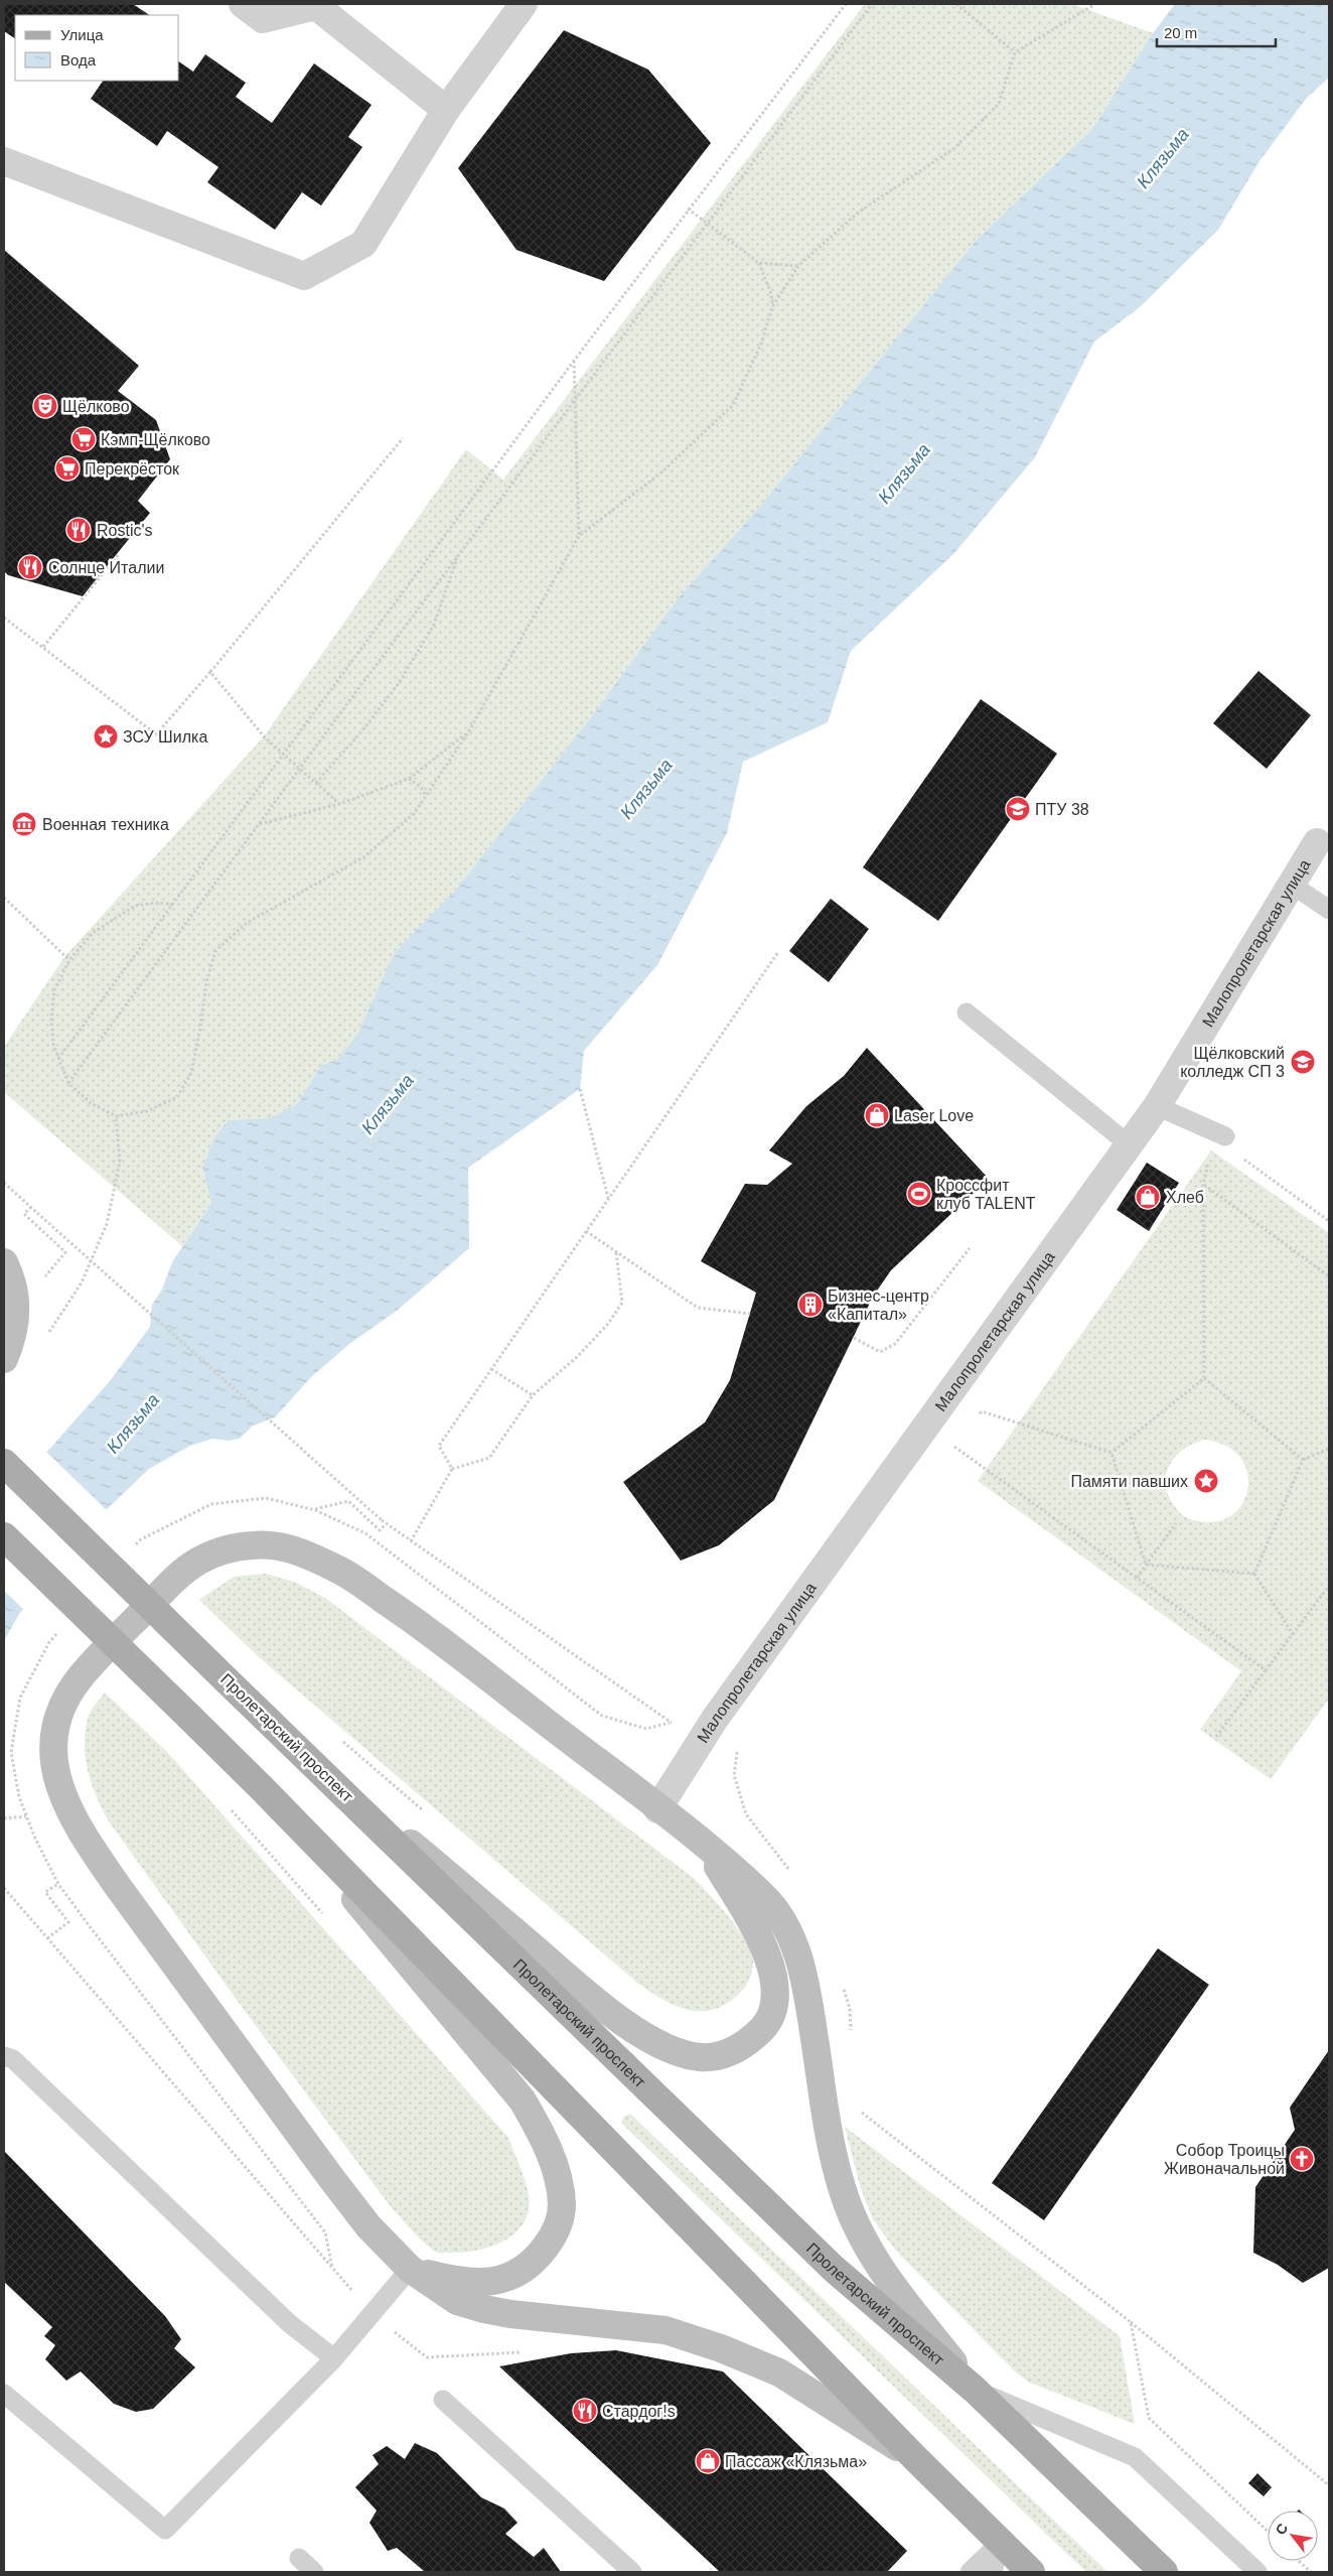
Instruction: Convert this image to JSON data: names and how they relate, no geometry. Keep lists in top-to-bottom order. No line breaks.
{"streets":{"main road":["Пролетарский проспект"],"street":["Малопролетарская улица"]},"water":["Клязьма"],"places":{"theatre":["Щёлково"],"supermarket":["Кэмп-Щёлково","Перекрёсток"],"restaurant":["Rostic's","Солнце Италии","Стардог!s"],"place":["ЗСУ Шилка","Памяти павших"],"school or university":["ПТУ 38","Щёлковский колледж СП 3"],"museum":["Военная техника"],"shop":["Laser Love","Хлеб","Пассаж «Клязьма»"],"sports":["Кроссфит клуб TALENT"],"building":["Бизнес-центр «Капитал»"],"church":["Собор Троицы Живоначальной"]},"legend":["Улица","Вода"],"scale_bar":"20 m","north":"top left"}
